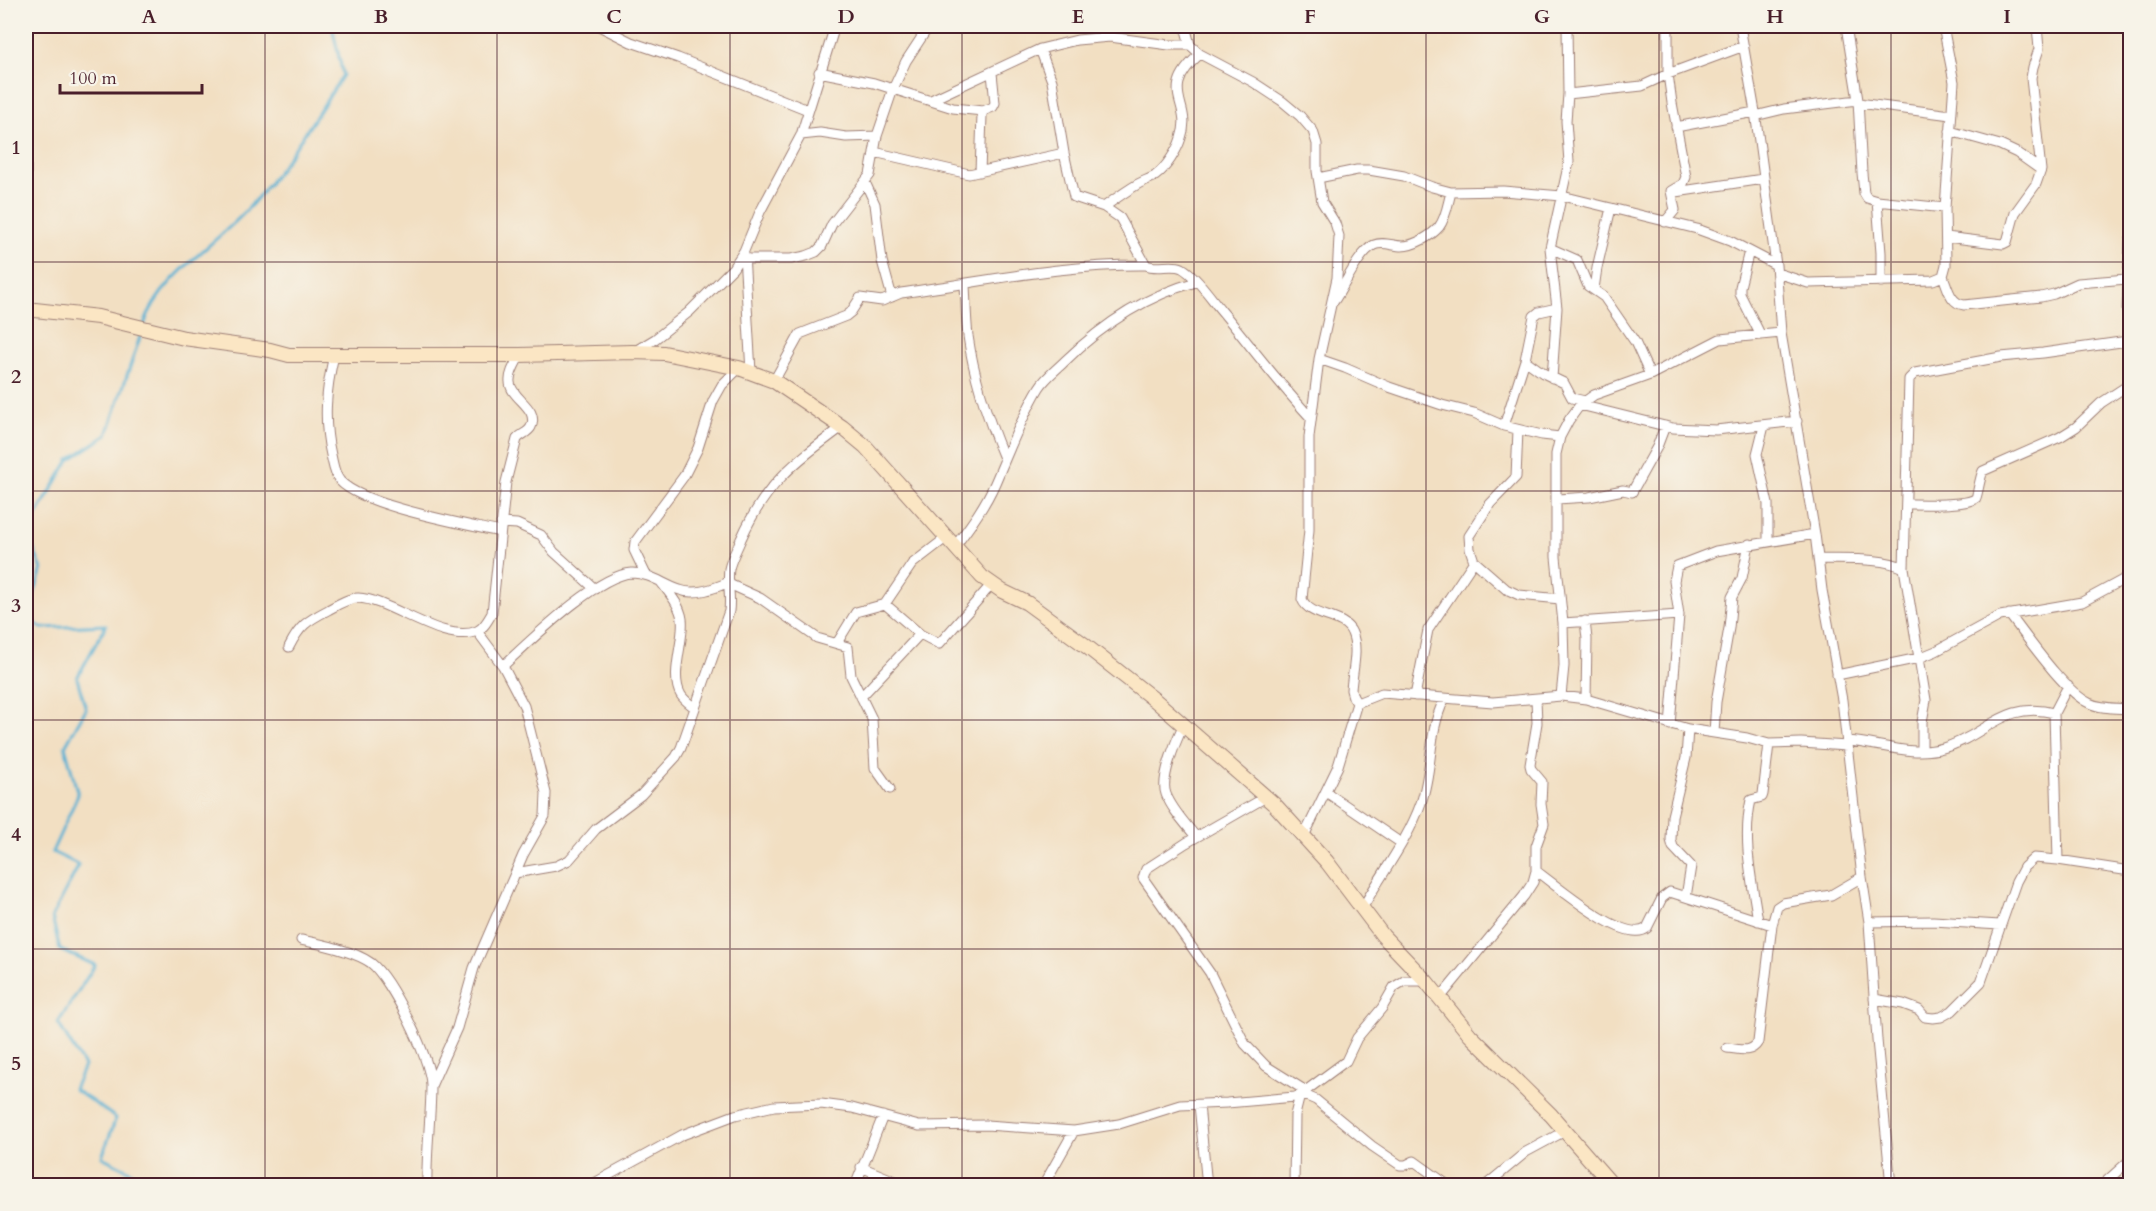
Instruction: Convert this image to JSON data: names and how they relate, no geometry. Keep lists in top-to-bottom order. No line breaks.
{"scale_bar":"100 m","grid":{"columns":["A","B","C","D","E","F","G","H","I"],"rows":["1","2","3","4","5"]}}
